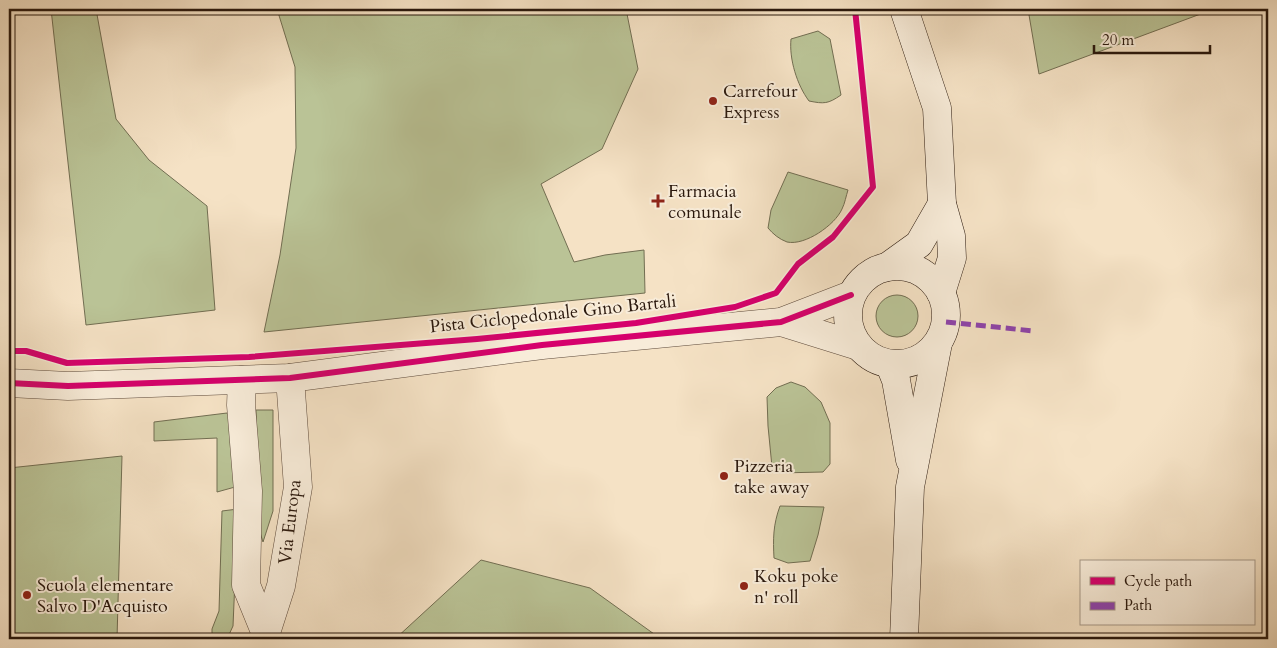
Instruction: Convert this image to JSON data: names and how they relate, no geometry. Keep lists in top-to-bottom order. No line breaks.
{"streets":{"street":["Via Europa"],"cycle path":["Pista Ciclopedonale Gino Bartali"]},"places":{"other":["Carrefour Express","Pizzeria take away","Koku poke n' roll","Scuola elementare Salvo D'Acquisto"],"health":["Farmacia comunale"]},"legend":["Cycle path","Path"],"scale_bar":"20 m"}
